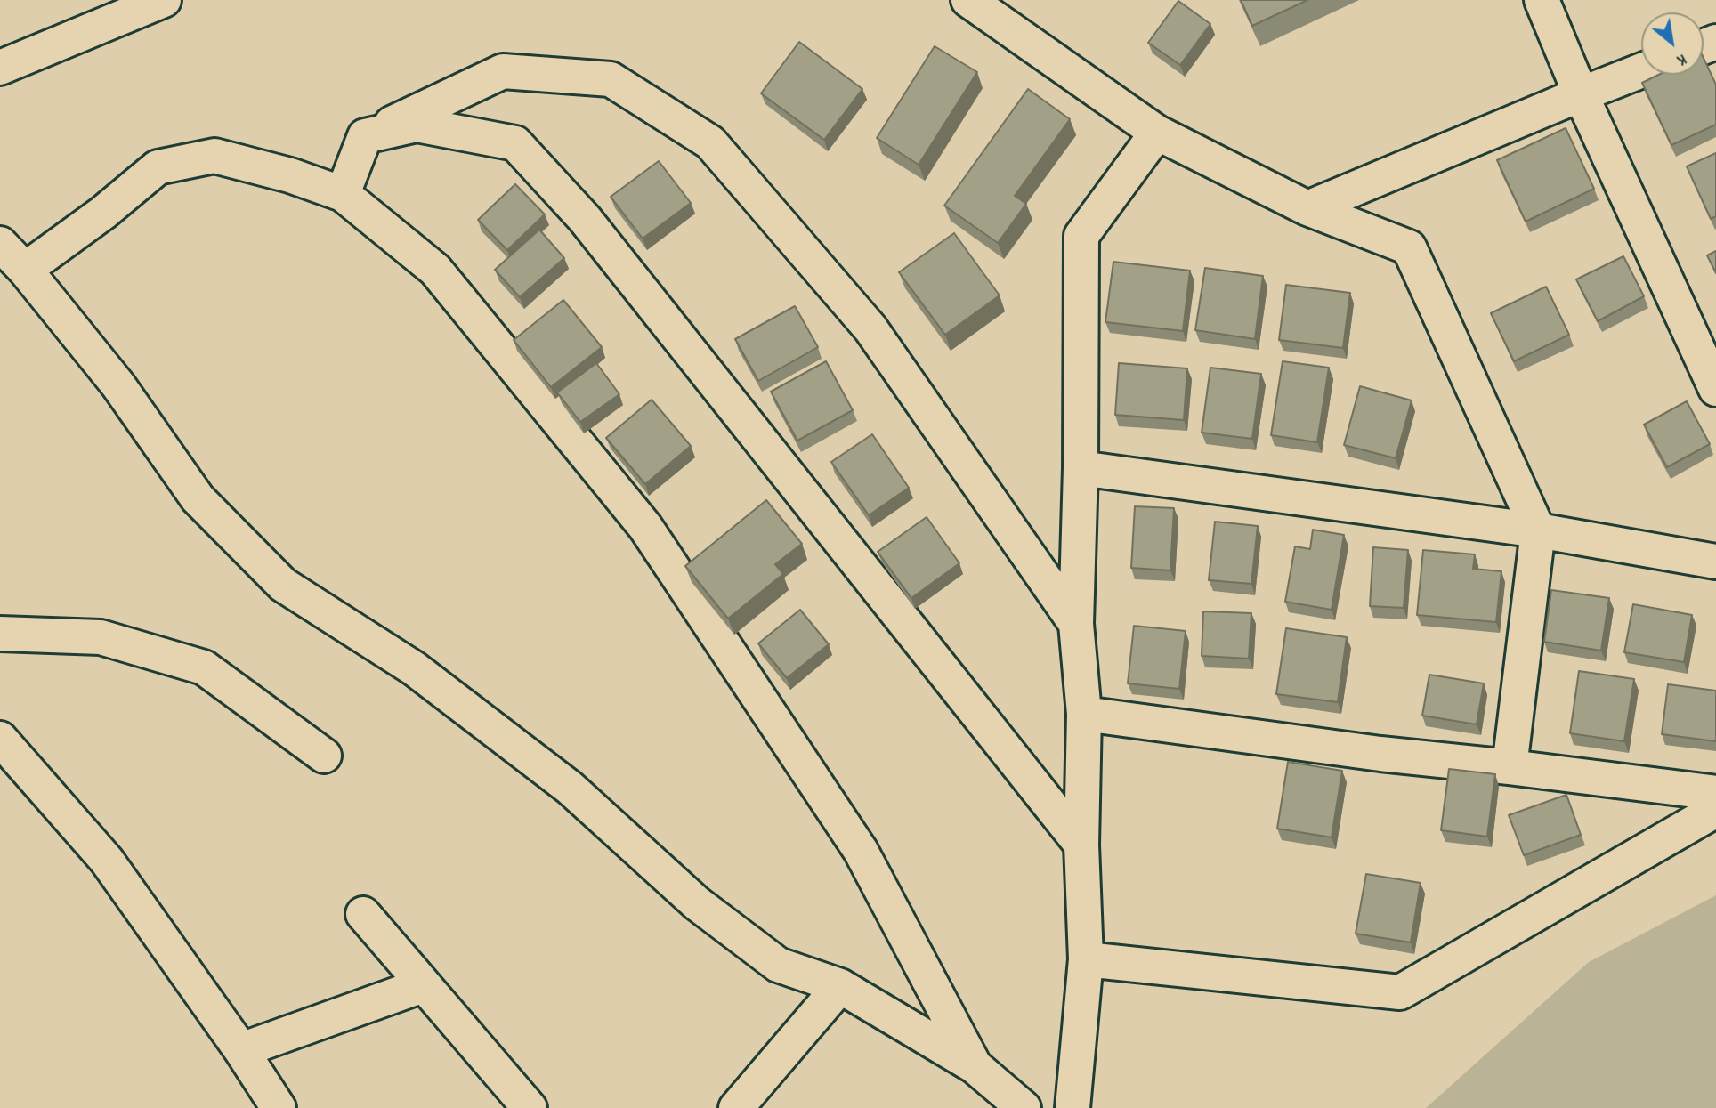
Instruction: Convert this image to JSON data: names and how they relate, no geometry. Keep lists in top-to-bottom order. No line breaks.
{"north":"bottom right"}
